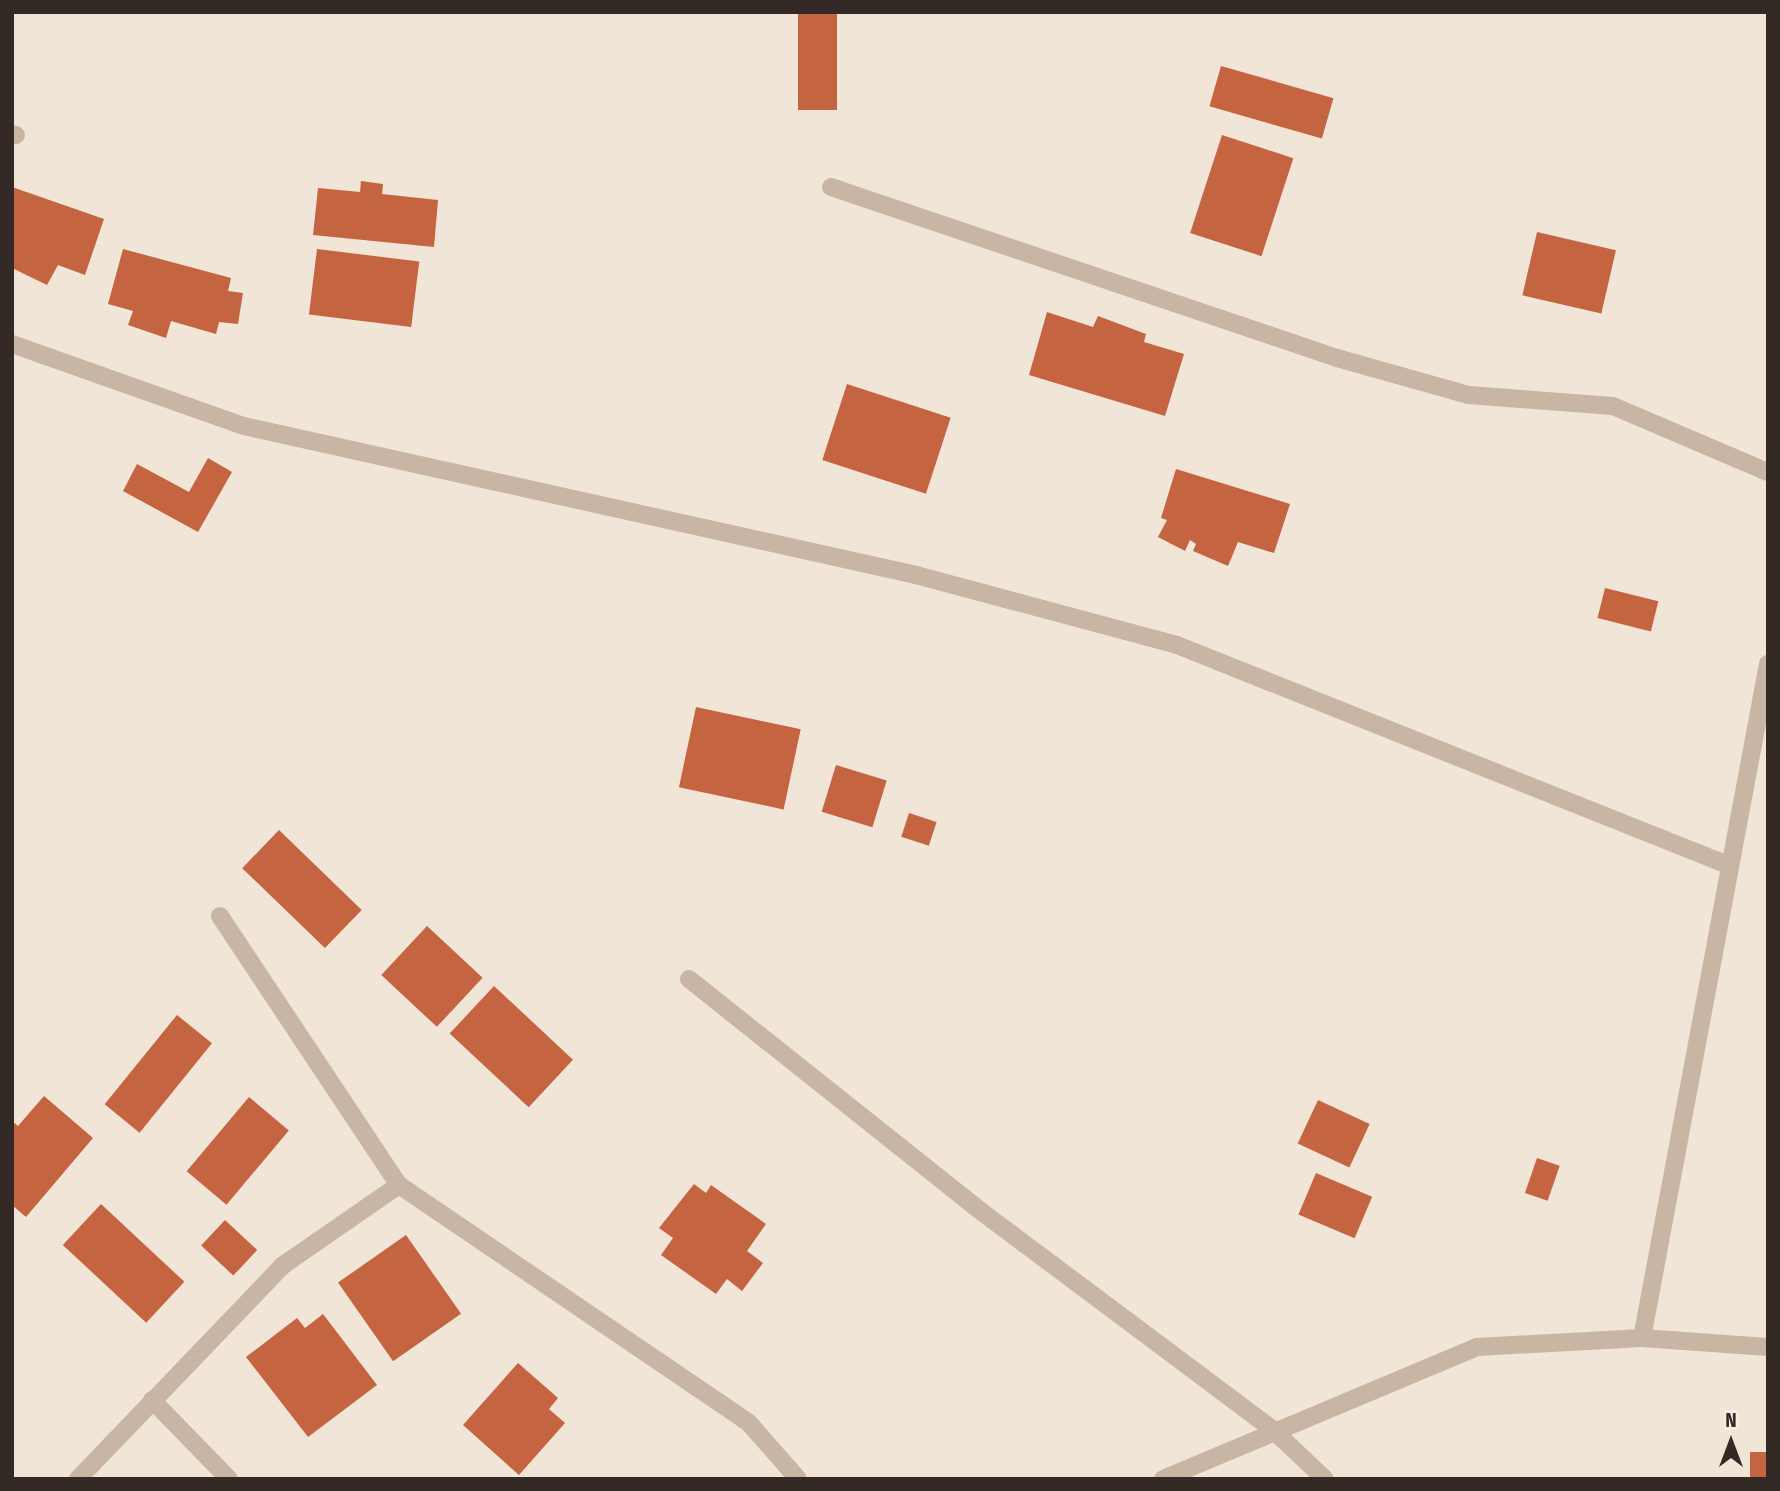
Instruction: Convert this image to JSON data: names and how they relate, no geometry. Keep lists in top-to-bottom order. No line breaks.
{"north":"top"}
